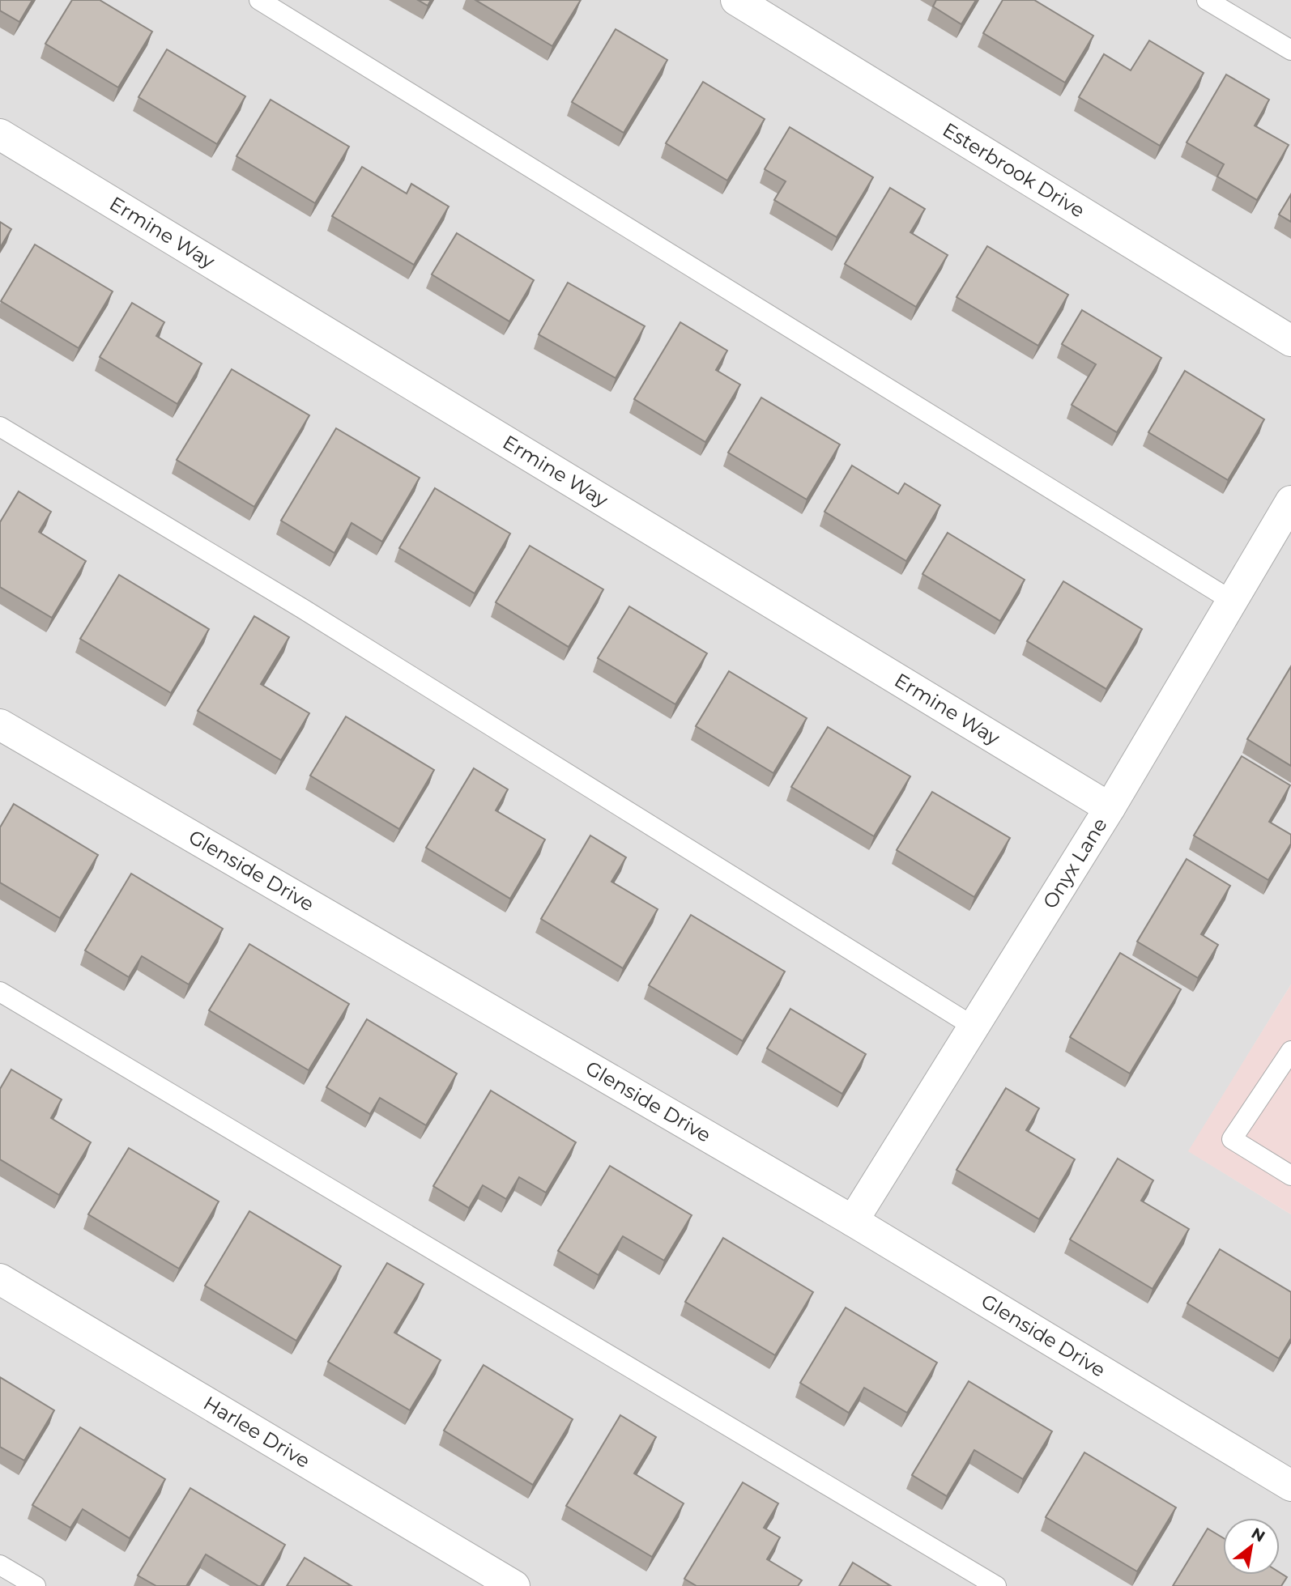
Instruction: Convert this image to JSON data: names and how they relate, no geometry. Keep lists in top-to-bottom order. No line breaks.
{"streets":{"street":["Esterbrook Drive","Ermine Way","Onyx Lane","Glenside Drive","Harlee Drive"]},"crossings":[["Ermine Way","Onyx Lane"],["Onyx Lane","Glenside Drive"]],"north":"top right"}
